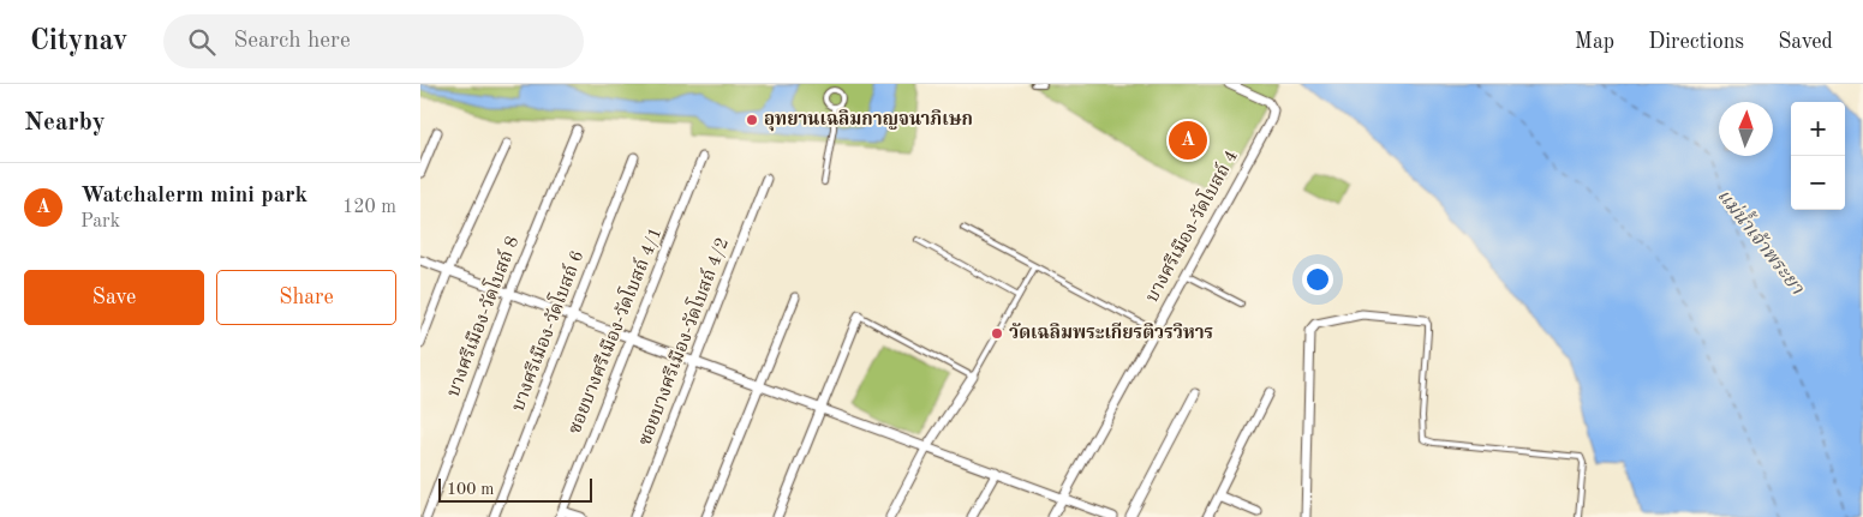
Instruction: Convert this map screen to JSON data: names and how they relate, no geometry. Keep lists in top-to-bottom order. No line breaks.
{"streets":{"street":["บางศรีเมือง-วัดโบสถ์ 4","บางศรีเมือง-วัดโบสถ์ 8","บางศรีเมือง-วัดโบสถ์ 6","ซอยบางศรีเมือง-วัดโบสถ์ 4/1","ซอยบางศรีเมือง-วัดโบสถ์ 4/2"]},"water":["แม่น้ำเจ้าพระยา"],"places":["อุทยานเฉลิมกาญจนาภิเษก","วัดเฉลิมพระเกียรติวรวิหาร"],"scale_bar":"100 m","north":"top","page":{"header":"Citynav","search":"Search here","nav":["Map","Directions","Saved"],"heading":"Nearby","map_buttons":["+","−"],"pins":"A","list":[{"mark":"A","name":"Watchalerm mini park","note":"Park","value":"120 m"}],"buttons":["Save","Share"],"scale":"100 m"}}
